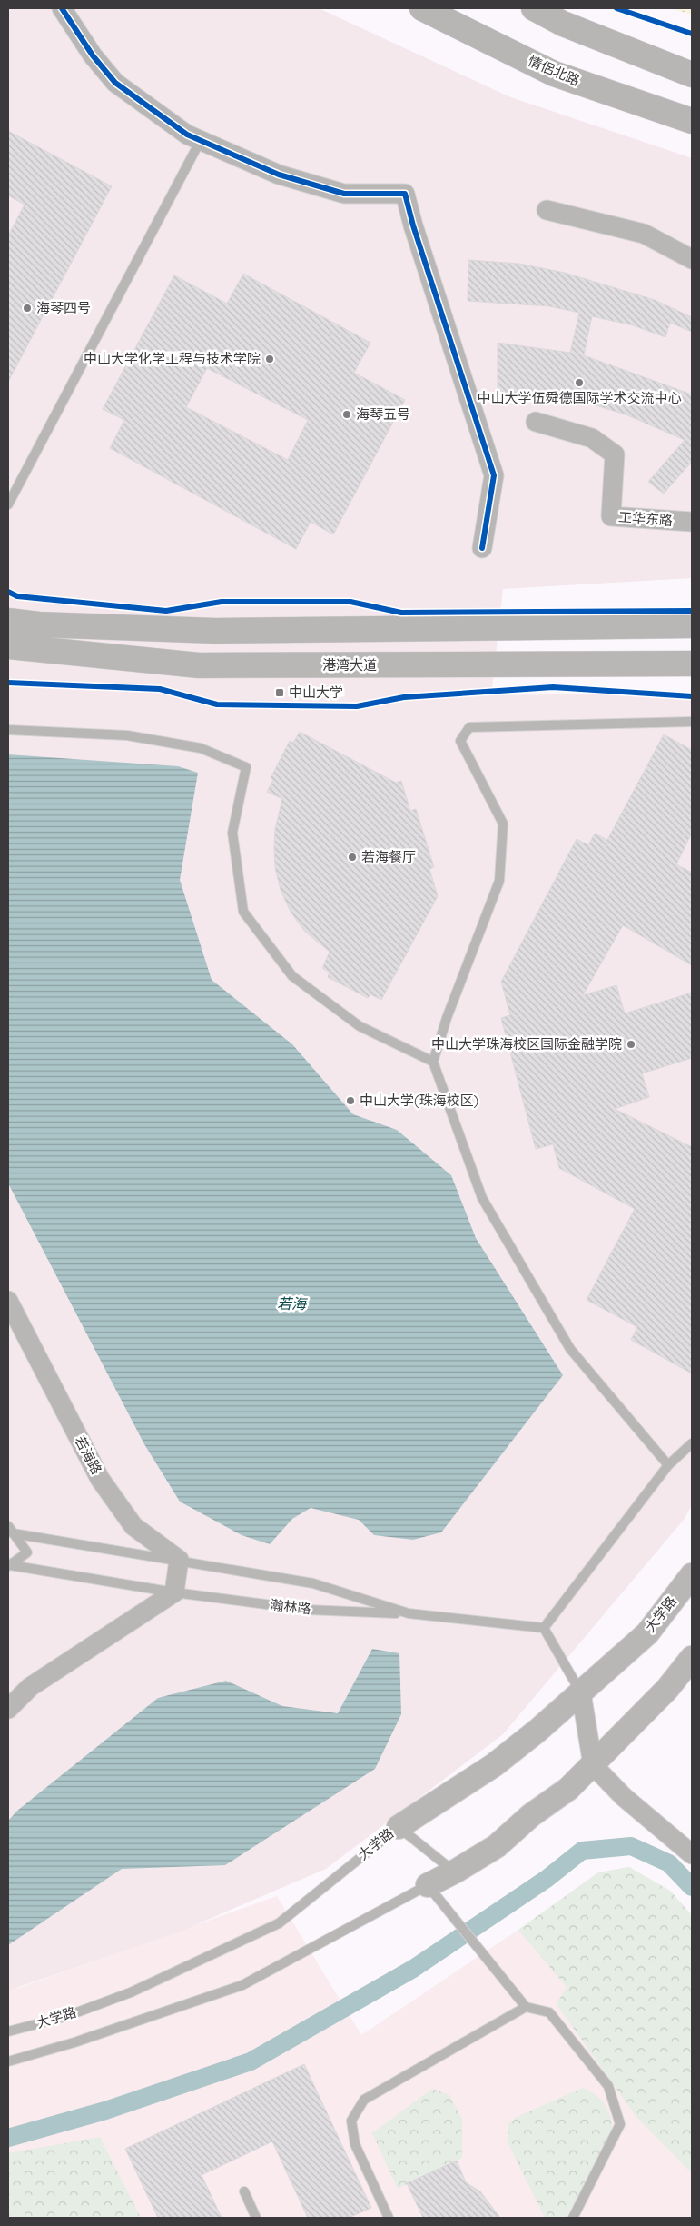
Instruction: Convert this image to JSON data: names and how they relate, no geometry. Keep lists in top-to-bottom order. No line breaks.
{"streets":{"highway":["港湾大道"],"main road":["情侶北路"],"street":["工华东路","若海路","大学路"],"lane":["瀚林路"]},"water":["若海"],"places":{"other":["海琴四号","中山大学化学工程与技术学院","中山大学伍舜德国际学术交流中心","海琴五号","若海餐厅","中山大学珠海校区国际金融学院","中山大学(珠海校区)"],"transit":["中山大学"]}}
